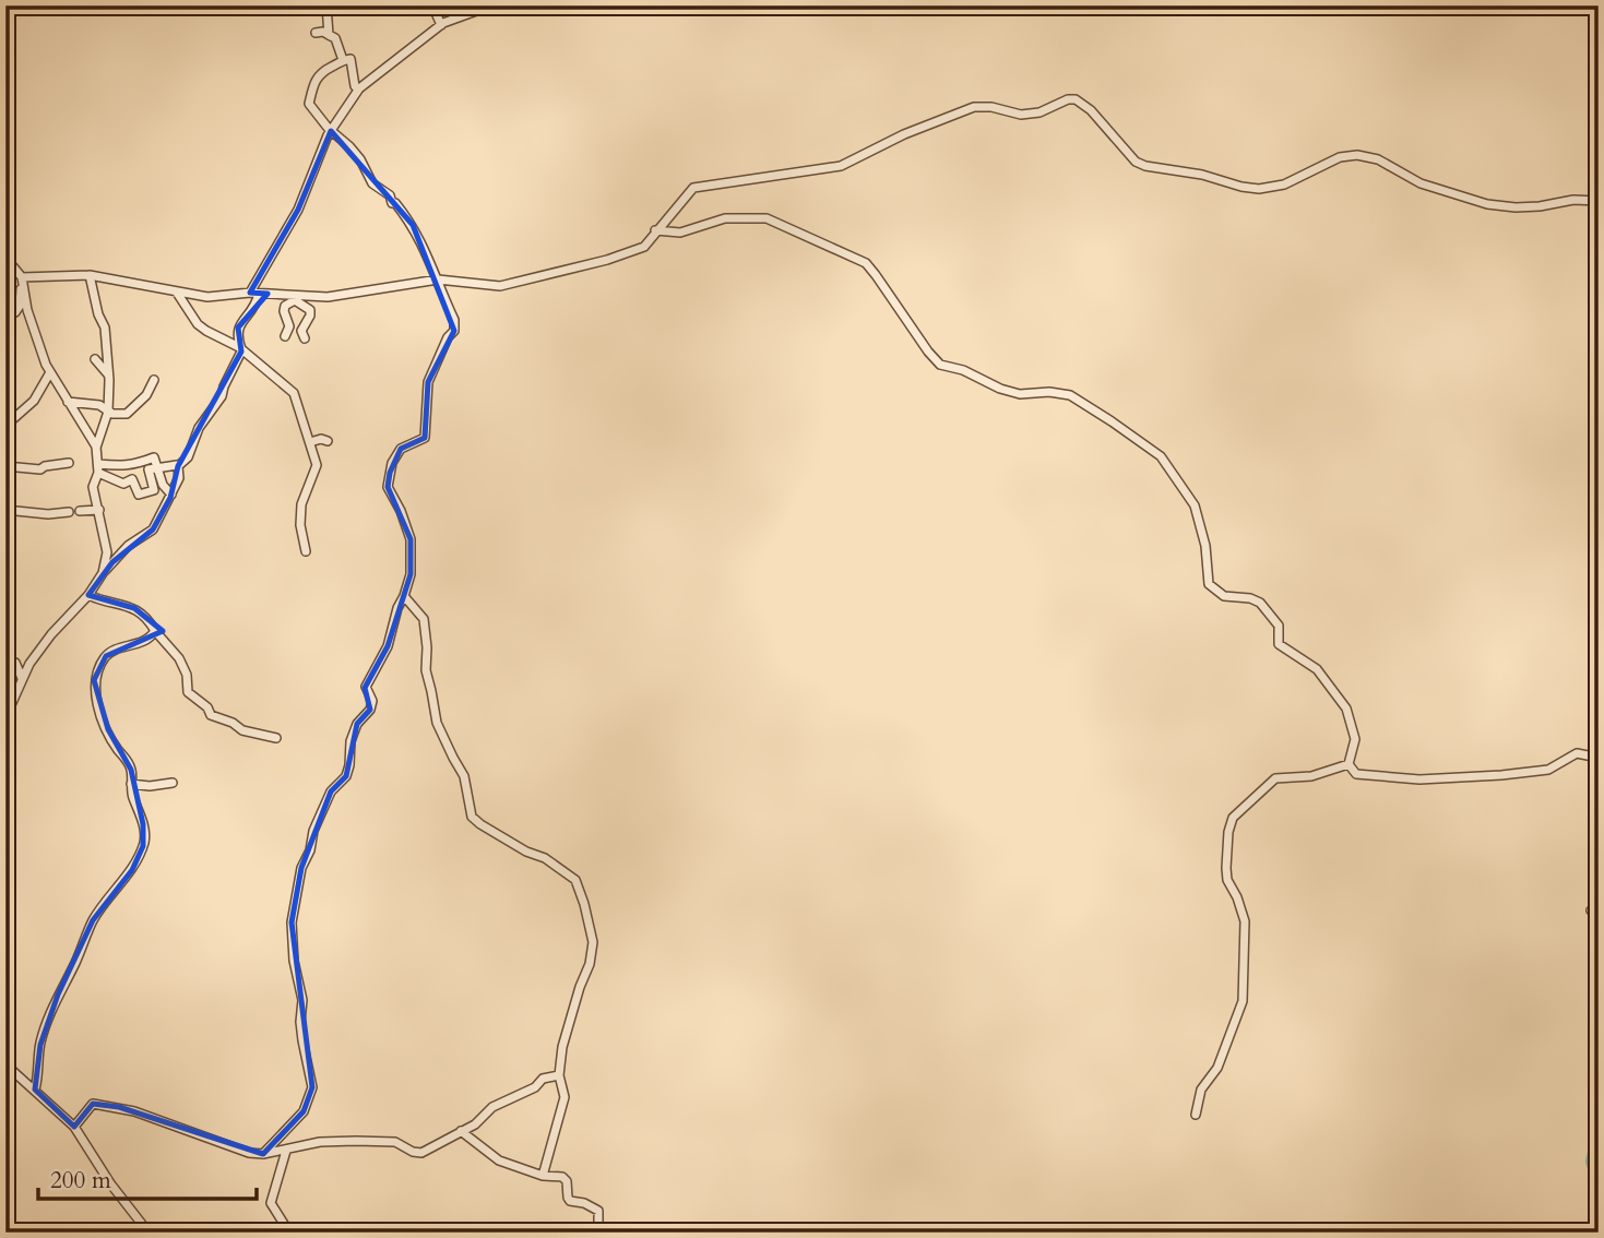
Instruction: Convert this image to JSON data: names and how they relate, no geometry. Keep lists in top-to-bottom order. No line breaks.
{"scale_bar":"200 m"}
